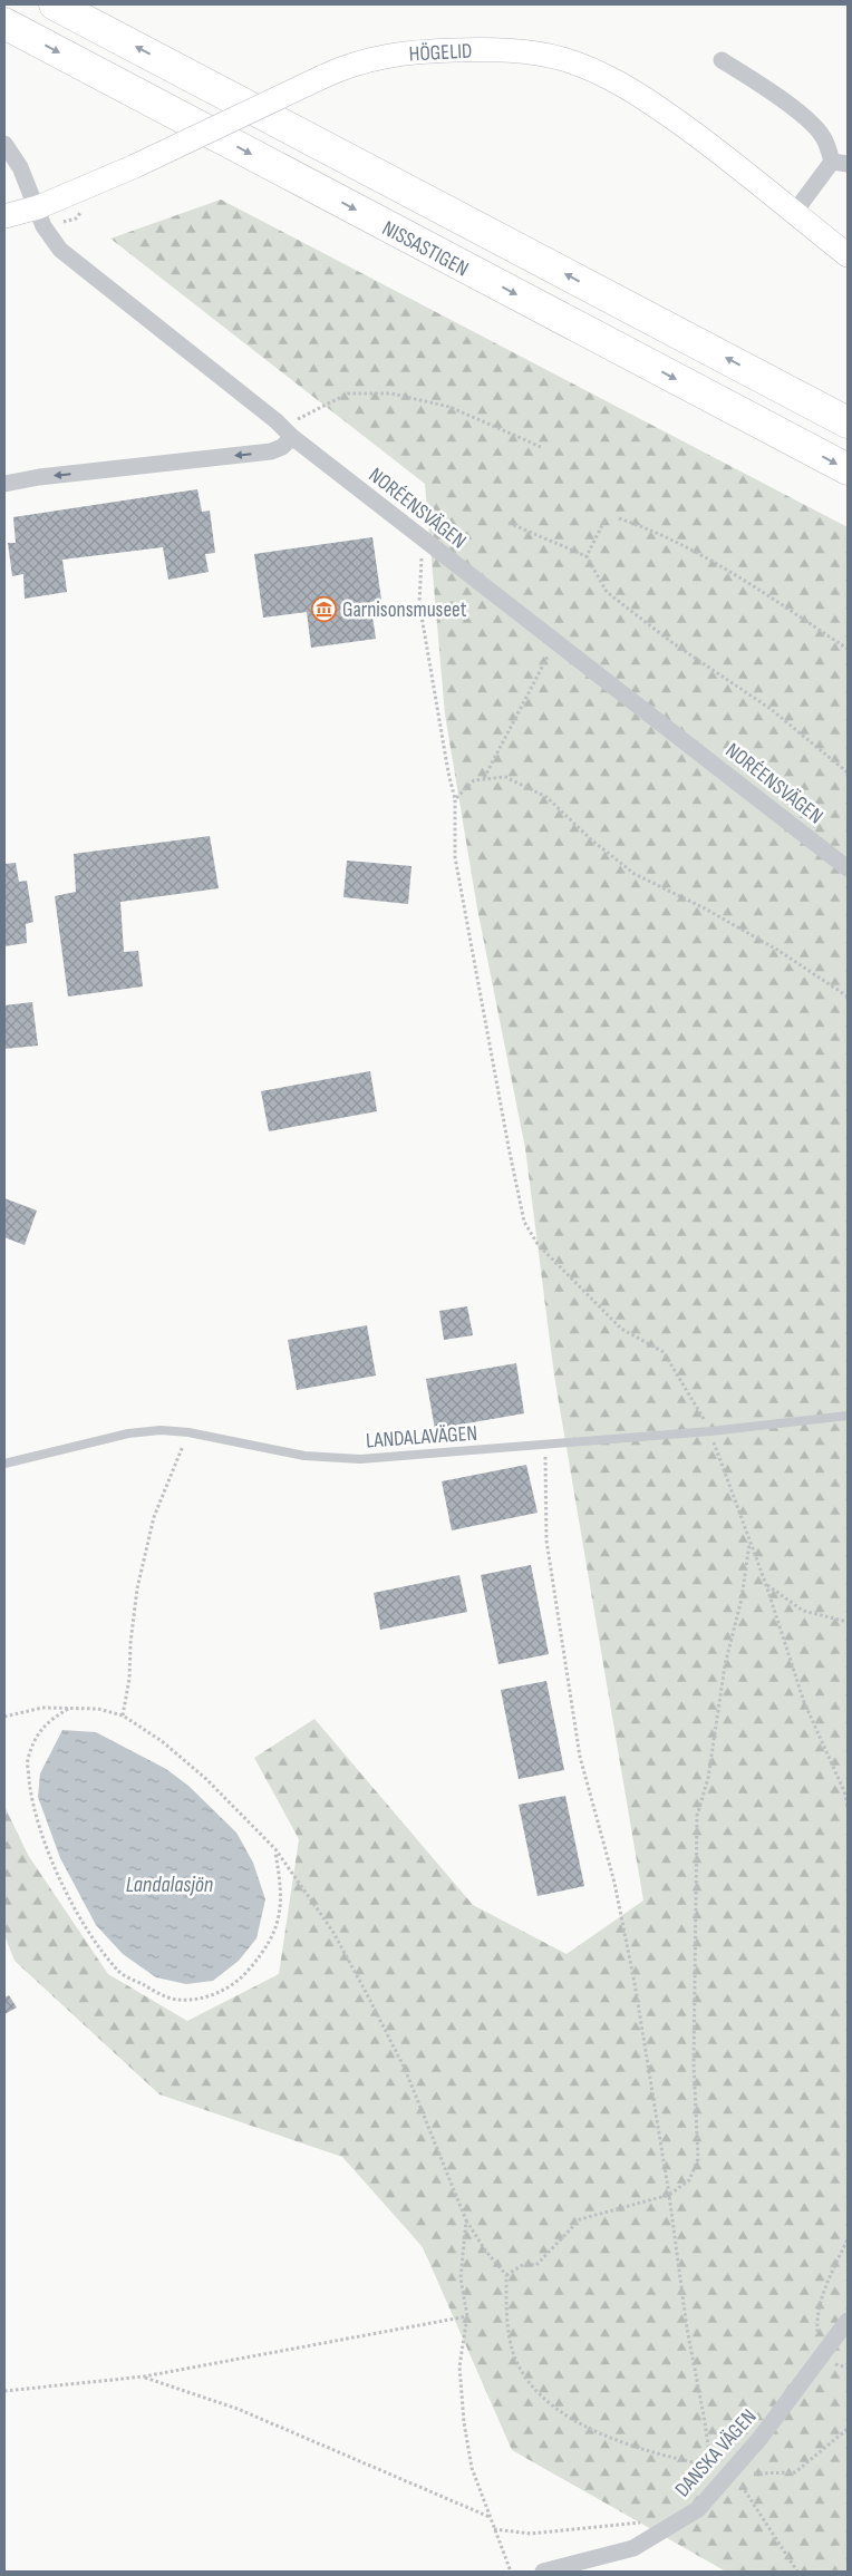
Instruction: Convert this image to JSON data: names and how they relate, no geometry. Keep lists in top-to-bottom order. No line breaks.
{"streets":{"highway":["NISSASTIGEN"],"street":["HÖGELID","NORÉENSVÄGEN","DANSKA VÄGEN"],"lane":["LANDALAVÄGEN"]},"crossings":[["HÖGELID","NORÉENSVÄGEN"]],"water":["Landalasjön"],"places":{"museum":["Garnisonsmuseet"]}}
